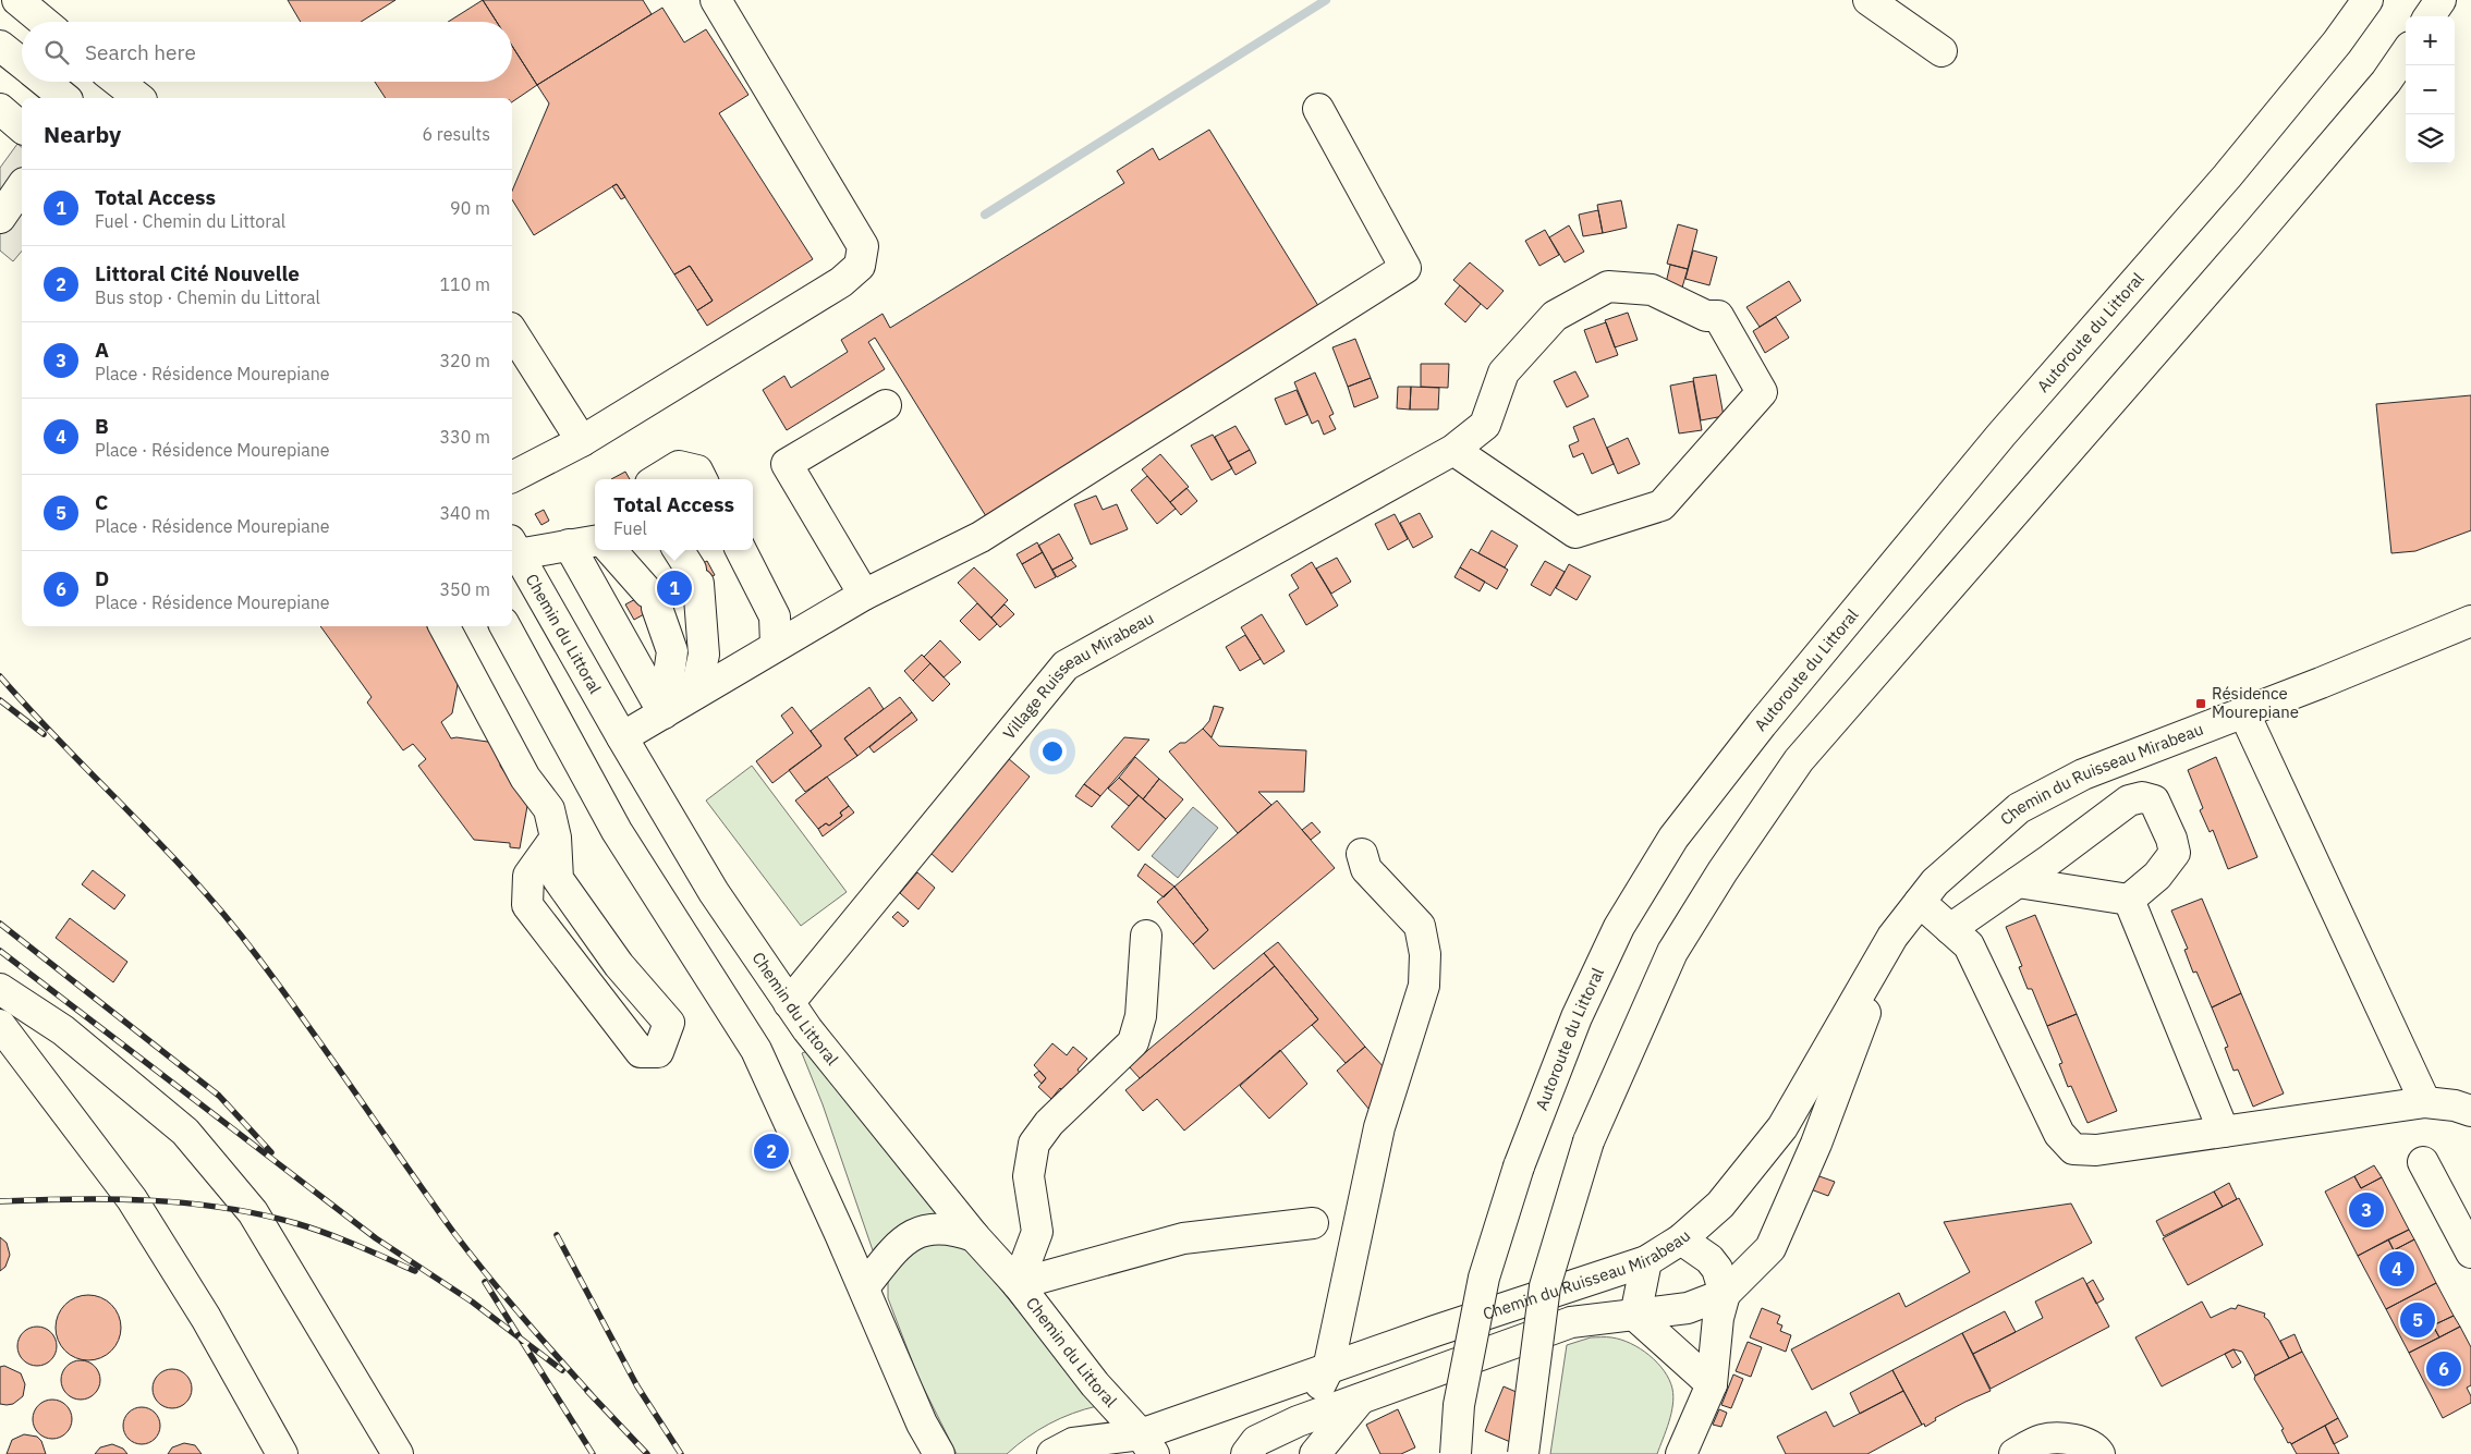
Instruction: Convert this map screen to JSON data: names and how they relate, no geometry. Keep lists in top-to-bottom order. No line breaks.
{"streets":{"main road":["Autoroute du Littoral","Chemin du Littoral","Village Ruisseau Mirabeau","Chemin du Ruisseau Mirabeau"]},"crossings":[["Chemin du Littoral","Village Ruisseau Mirabeau"],["Chemin du Littoral","Chemin du Ruisseau Mirabeau"]],"places":{"transit":["Résidence Mourepiane"]},"page":{"map_buttons":["+","−"],"search":"Search here","heading":["Nearby","6 results"],"list":[{"mark":"1","name":"Total Access","note":"Fuel · Chemin du Littoral","value":"90 m"},{"mark":"2","name":"Littoral Cité Nouvelle","note":"Bus stop · Chemin du Littoral","value":"110 m"},{"mark":"3","name":"A","note":"Place · Résidence Mourepiane","value":"320 m"},{"mark":"4","name":"B","note":"Place · Résidence Mourepiane","value":"330 m"},{"mark":"5","name":"C","note":"Place · Résidence Mourepiane","value":"340 m"},{"mark":"6","name":"D","note":"Place · Résidence Mourepiane","value":"350 m"}],"popup":["Total Access","Fuel"],"pins":["1","2","3","4","5","6"]}}
